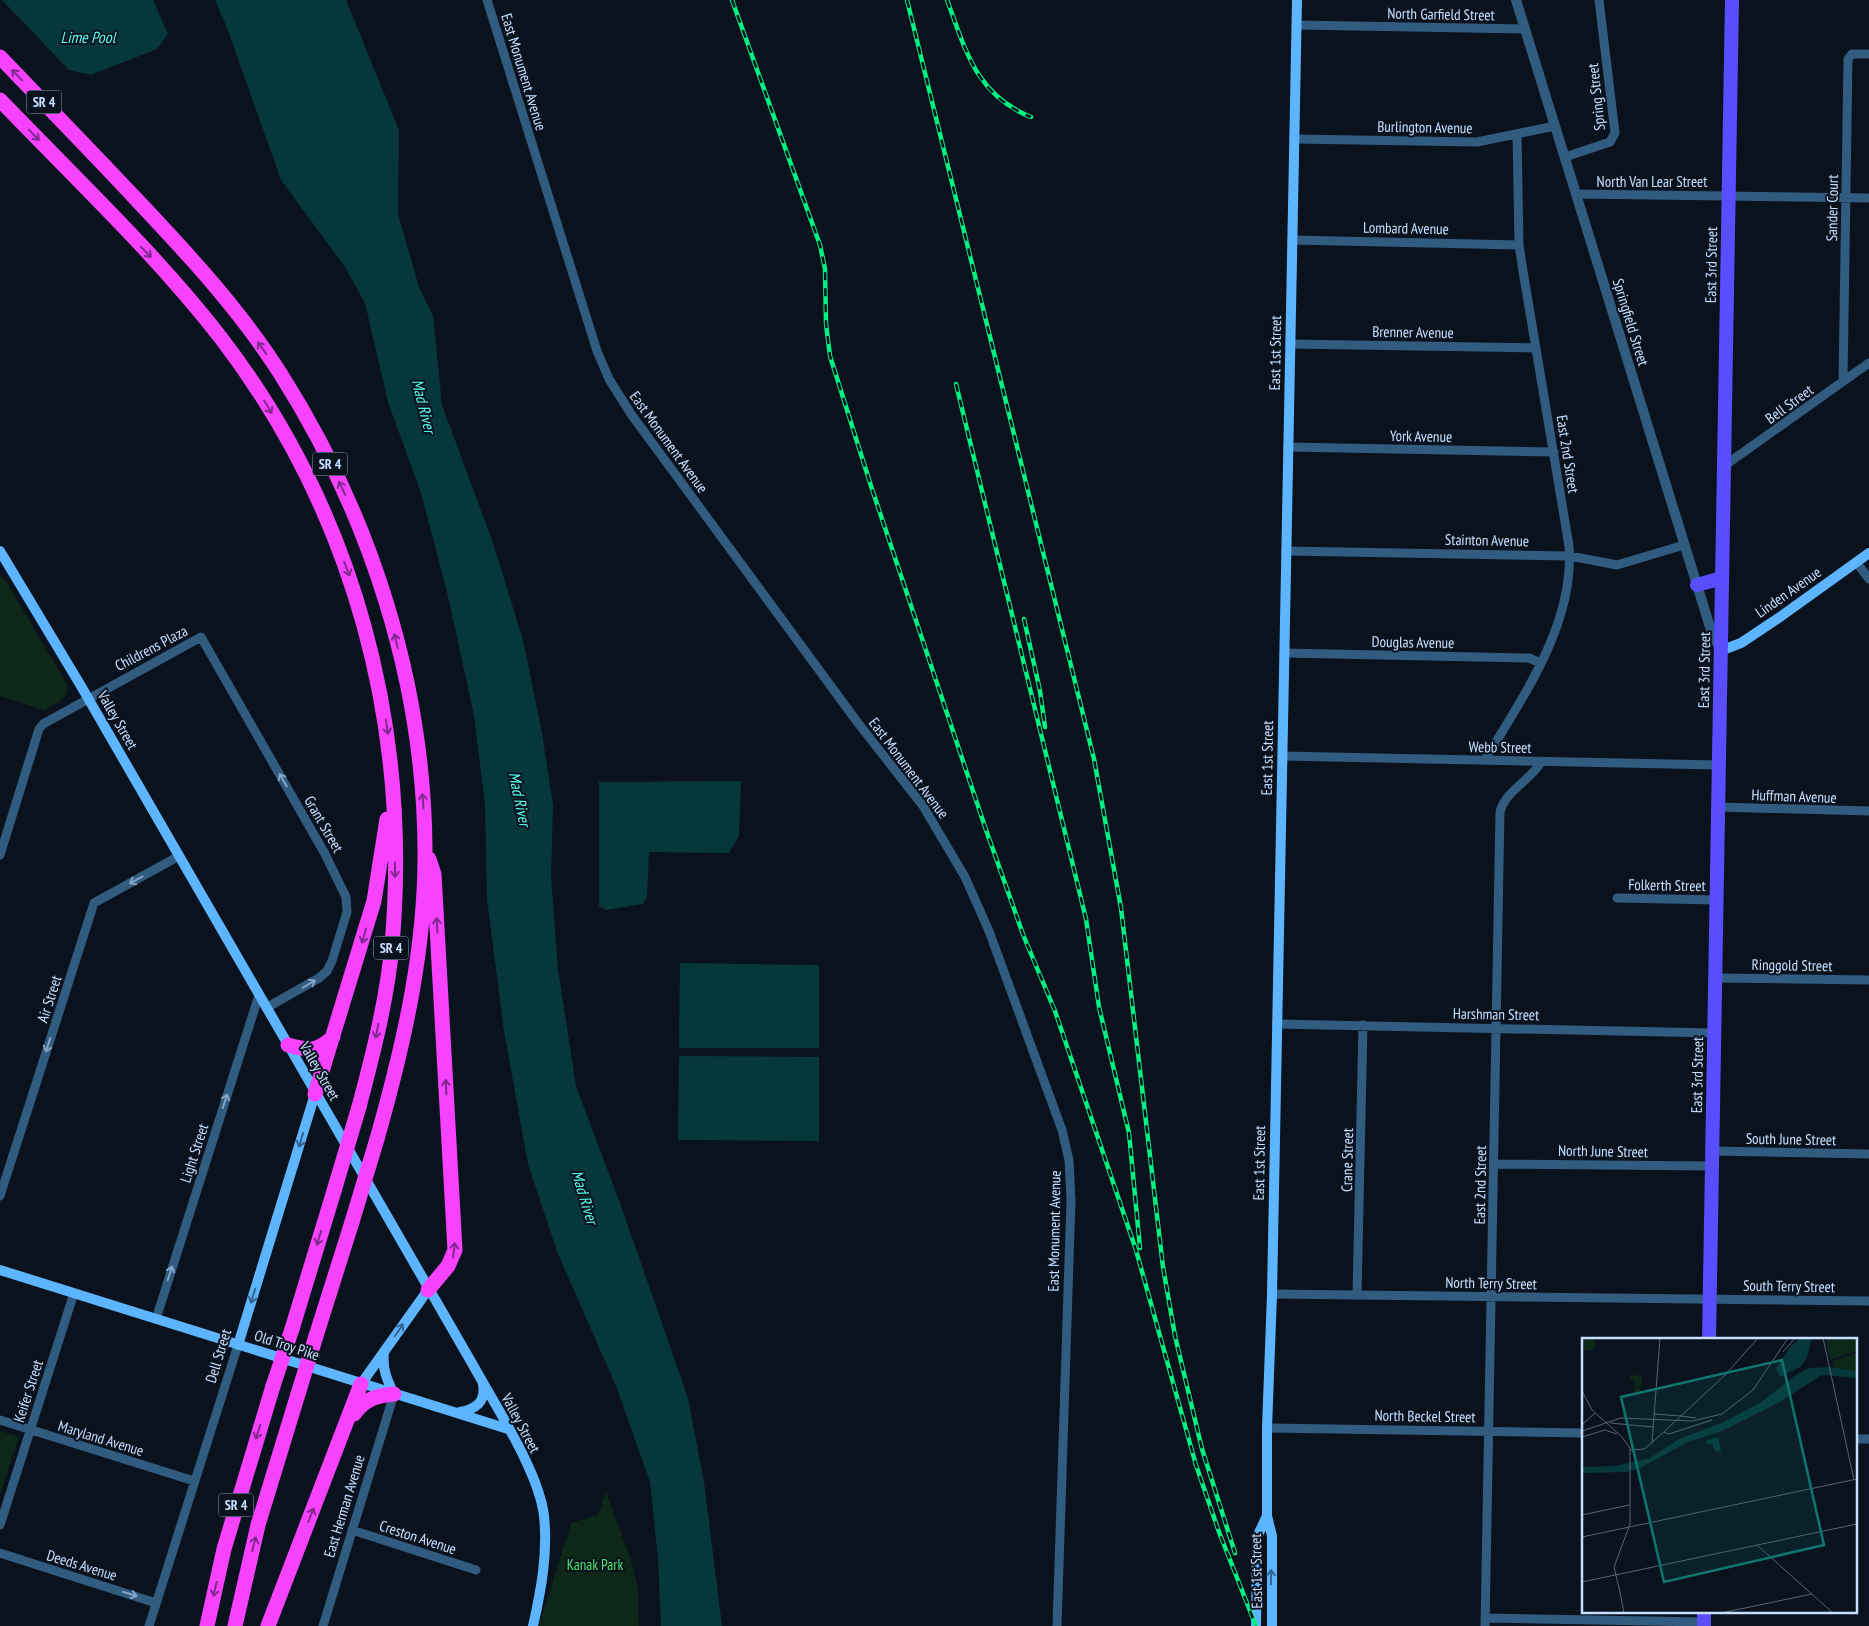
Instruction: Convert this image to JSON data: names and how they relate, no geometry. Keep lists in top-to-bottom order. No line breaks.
{"streets":{"highway":["SR 4"],"main road":["East 3rd Street","East 1st Street","Linden Avenue","Valley Street","Old Troy Pike","Dell Street"],"street":["North Garfield Street","East Monument Avenue","Spring Street","Burlington Avenue","North Van Lear Street","Sander Court","Lombard Avenue","Springfield Street","Brenner Avenue","Bell Street","York Avenue","East 2nd Street","Stainton Avenue","Douglas Avenue","Childrens Plaza","Webb Street","Huffman Avenue","Grant Street","Folkerth Street","Ringgold Street","Air Street","Harshman Street","South June Street","North June Street","Light Street","Crane Street","North Terry Street","South Terry Street","Keifer Street","North Beckel Street","Maryland Avenue","East Herman Avenue","Creston Avenue","Deeds Avenue"]},"crossings":[["North Garfield Street","Springfield Street"],["North Garfield Street","East 1st Street"],["Spring Street","Springfield Street"],["Burlington Avenue","Springfield Street"],["Burlington Avenue","East 1st Street"],["Burlington Avenue","East 2nd Street"],["North Van Lear Street","Sander Court"],["North Van Lear Street","East 3rd Street"],["North Van Lear Street","Springfield Street"],["Sander Court","Bell Street"],["Lombard Avenue","East 1st Street"],["Lombard Avenue","East 2nd Street"],["East 3rd Street","Springfield Street"],["East 3rd Street","Bell Street"],["East 3rd Street","Linden Avenue"],["East 3rd Street","Webb Street"],["East 3rd Street","Huffman Avenue"],["East 3rd Street","Folkerth Street"],["East 3rd Street","Ringgold Street"],["East 3rd Street","Harshman Street"],["East 3rd Street","South June Street"],["East 3rd Street","North June Street"],["East 3rd Street","North Terry Street"],["East 3rd Street","South Terry Street"],["Springfield Street","Stainton Avenue"],["Springfield Street","Linden Avenue"],["Brenner Avenue","East 1st Street"],["Brenner Avenue","East 2nd Street"],["East 1st Street","York Avenue"],["East 1st Street","Stainton Avenue"],["East 1st Street","Douglas Avenue"],["East 1st Street","Webb Street"],["East 1st Street","Harshman Street"],["East 1st Street","North Terry Street"],["East 1st Street","North Beckel Street"],["York Avenue","East 2nd Street"],["East 2nd Street","Stainton Avenue"],["East 2nd Street","Douglas Avenue"],["East 2nd Street","Webb Street"],["East 2nd Street","Harshman Street"],["East 2nd Street","North June Street"],["East 2nd Street","North Terry Street"],["East 2nd Street","North Beckel Street"],["Childrens Plaza","Valley Street"],["Childrens Plaza","Grant Street"],["Valley Street","Grant Street"],["Valley Street","Air Street"],["Valley Street","Light Street"],["Valley Street","Old Troy Pike"],["Valley Street","Dell Street"],["Harshman Street","Crane Street"],["Light Street","Old Troy Pike"],["Crane Street","North Terry Street"],["North Terry Street","South Terry Street"],["Old Troy Pike","Dell Street"],["Old Troy Pike","Keifer Street"],["Old Troy Pike","East Herman Avenue"],["Dell Street","Maryland Avenue"],["Dell Street","Deeds Avenue"],["Keifer Street","Maryland Avenue"],["East Herman Avenue","Creston Avenue"]],"one_way":["Grant Street","Air Street","Light Street","Dell Street","Deeds Avenue"],"water":["Lime Pool","Mad River"],"parks":["Kanak Park"]}
